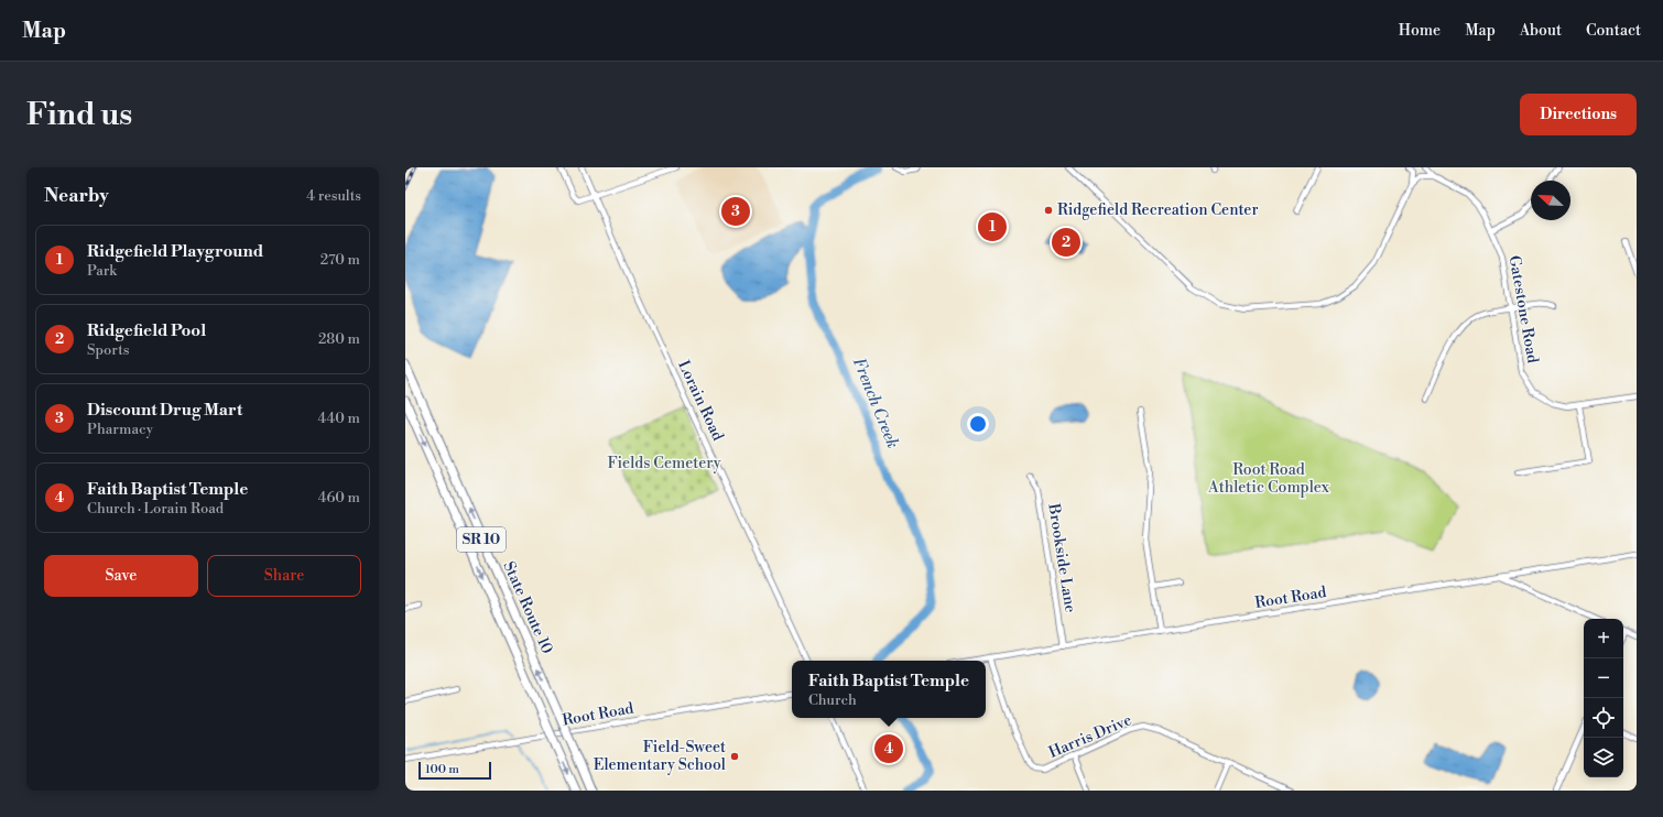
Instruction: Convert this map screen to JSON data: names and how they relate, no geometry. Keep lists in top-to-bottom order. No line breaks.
{"streets":{"highway":["SR 10","State Route 10"],"street":["Gatestone Road","Lorain Road","Brookside Lane","Root Road","Harris Drive"]},"crossings":[["Brookside Lane","Root Road"],["Root Road","Harris Drive"]],"water":["French Creek"],"parks":["Fields Cemetery","Root Road Athletic Complex"],"places":["Ridgefield Recreation Center","Field-Sweet Elementary School"],"scale_bar":"100 m","north":"top left","page":{"header":"Map","nav":["Home","Map","About","Contact"],"buttons":["Directions",["Save","Share"]],"title":"Find us","heading":["Nearby","4 results"],"pins":["3","1","2","4"],"list":[{"mark":"1","name":"Ridgefield Playground","note":"Park","value":"270 m"},{"mark":"2","name":"Ridgefield Pool","note":"Sports","value":"280 m"},{"mark":"3","name":"Discount Drug Mart","note":"Pharmacy","value":"440 m"},{"mark":"4","name":"Faith Baptist Temple","note":"Church · Lorain Road","value":"460 m"}],"map_buttons":["+","−"],"popup":["Faith Baptist Temple","Church"],"scale":"100 m"}}
